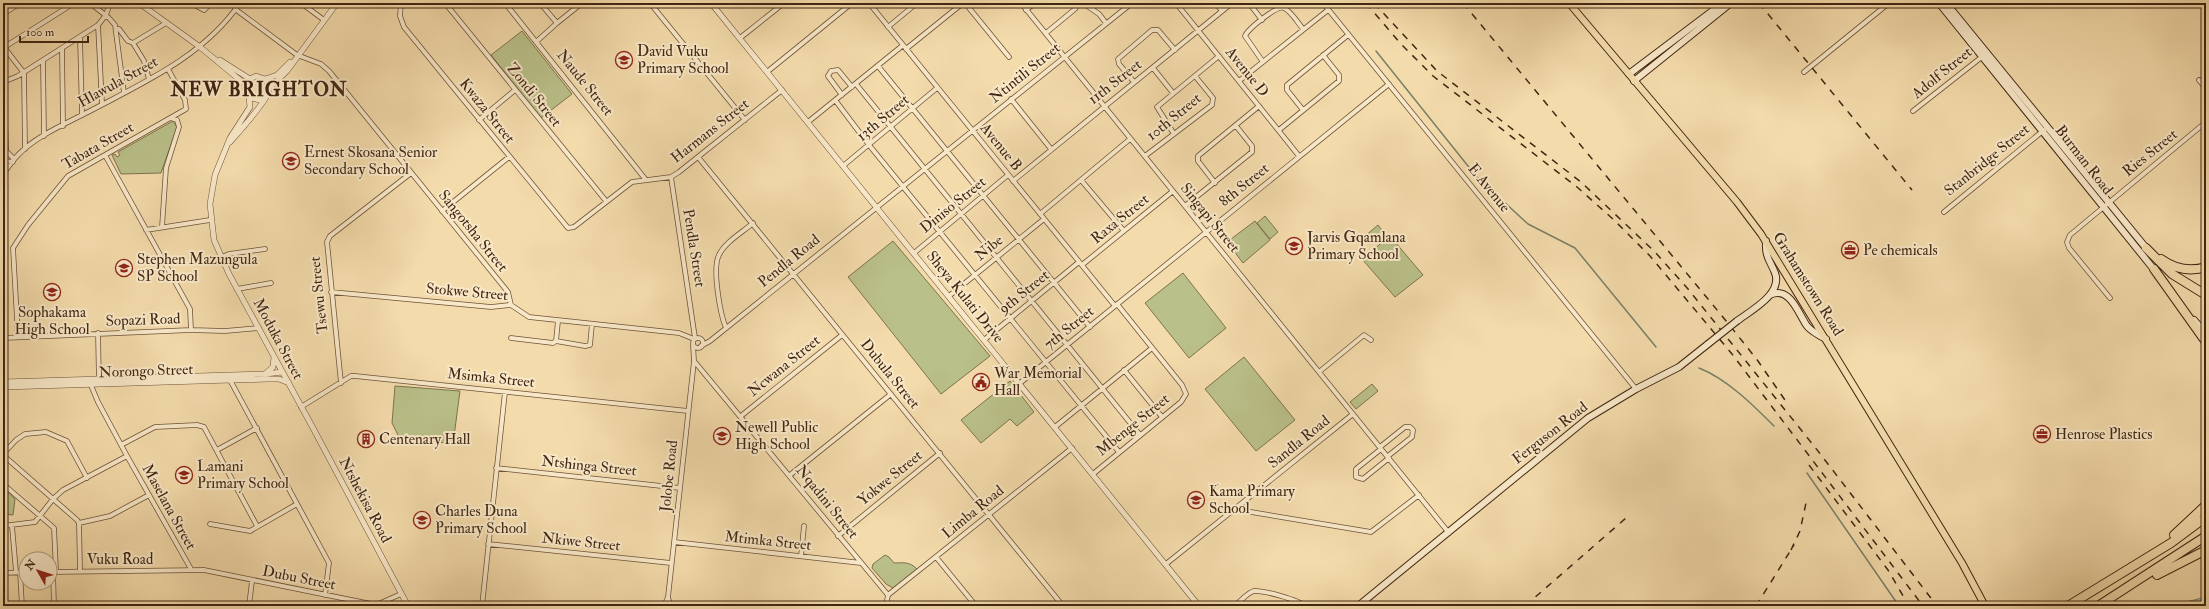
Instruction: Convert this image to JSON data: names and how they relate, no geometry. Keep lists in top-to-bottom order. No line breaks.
{"streets":{"highway":["Burman Road"],"main road":["Grahamstown Road","Ferguson Road"],"street":["Avenue D","Ntintili Street","Adolf Street","Hlawula Street","11th Street","Naude Street","Zondi Street","Kwaza Street","10th Street","13th Street","Harmans Street","Tabata Street","Avenue B","Ries Street","Stanbridge Street","8th Street","E Avenue","Diniso Street","Singapi Street","Raxa Street","Sangotsha Street","Pendla Street","Nibe","Pendla Road","Stokwe Street","9th Street","Tsewu Street","Sheya Kulati Drive","Sopazi Road","7th Street","Moduka Street","Ncwana Street","Norongo Street","Dubula Street","Msimka Street","Mbenge Street","Sandla Road","Ntshinga Street","Jolobe Road","Yokwe Street","Ntshekisa Road","Nqadini Street","Maselana Street","Limba Road","Mtimka Street","Nkiwe Street","Vuku Road","Dubu Street"]},"crossings":[["Avenue D","11th Street"],["Avenue D","8th Street"],["Ntintili Street","Avenue B"],["Ntintili Street","Singapi Street"],["Ntintili Street","Pendla Road"],["Ntintili Street","Sheya Kulati Drive"],["Adolf Street","Burman Road"],["Hlawula Street","Tabata Street"],["Hlawula Street","Sangotsha Street"],["11th Street","Avenue B"],["11th Street","Singapi Street"],["Naude Street","Harmans Street"],["Zondi Street","Harmans Street"],["Kwaza Street","Harmans Street"],["10th Street","Avenue B"],["10th Street","Singapi Street"],["13th Street","Avenue B"],["13th Street","Sheya Kulati Drive"],["Harmans Street","Pendla Street"],["Harmans Street","Sheya Kulati Drive"],["Harmans Street","Dubula Street"],["Tabata Street","Sopazi Road"],["Avenue B","8th Street"],["Avenue B","Diniso Street"],["Avenue B","Raxa Street"],["Avenue B","Nibe"],["Avenue B","9th Street"],["Avenue B","7th Street"],["Avenue B","Mbenge Street"],["Ries Street","Burman Road"],["Stanbridge Street","Burman Road"],["8th Street","E Avenue"],["8th Street","Singapi Street"],["8th Street","7th Street"],["E Avenue","Ferguson Road"],["Diniso Street","Sheya Kulati Drive"],["Singapi Street","Raxa Street"],["Singapi Street","Ferguson Road"],["Singapi Street","Sandla Road"],["Raxa Street","9th Street"],["Sangotsha Street","Stokwe Street"],["Sangotsha Street","Tsewu Street"],["Pendla Street","Pendla Road"],["Pendla Street","Stokwe Street"],["Pendla Street","Dubula Street"],["Pendla Street","Jolobe Road"],["Nibe","Sheya Kulati Drive"],["Pendla Road","Stokwe Street"],["Pendla Road","Sheya Kulati Drive"],["Pendla Road","Dubula Street"],["Pendla Road","Jolobe Road"],["Grahamstown Road","Ferguson Road"],["Stokwe Street","Tsewu Street"],["Stokwe Street","Jolobe Road"],["9th Street","Sheya Kulati Drive"],["Tsewu Street","Msimka Street"],["Sheya Kulati Drive","7th Street"],["Sheya Kulati Drive","Mbenge Street"],["Sheya Kulati Drive","Sandla Road"],["Sheya Kulati Drive","Limba Road"],["Sopazi Road","Moduka Street"],["Moduka Street","Norongo Street"],["Moduka Street","Msimka Street"],["Moduka Street","Ntshekisa Road"],["Ncwana Street","Dubula Street"],["Ncwana Street","Nqadini Street"],["Norongo Street","Maselana Street"],["Dubula Street","Yokwe Street"],["Dubula Street","Limba Road"],["Msimka Street","Jolobe Road"],["Msimka Street","Ntshekisa Road"],["Ntshinga Street","Jolobe Road"],["Jolobe Road","Nqadini Street"],["Jolobe Road","Mtimka Street"],["Jolobe Road","Nkiwe Street"],["Yokwe Street","Nqadini Street"],["Ntshekisa Road","Dubu Street"],["Nqadini Street","Limba Road"],["Nqadini Street","Mtimka Street"],["Maselana Street","Vuku Road"],["Maselana Street","Dubu Street"],["Vuku Road","Dubu Street"]],"districts":["NEW BRIGHTON"],"places":{"school or university":["David Vuku Primary School","Ernest Skosana Senior Secondary School","Jarvis Gqamlana Primary School","Stephen Mazungula SP School","Sophakama High School","Newell Public High School","Lamani Primary School","Kama Primary School","Charles Duna Primary School"],"office":["Pe chemicals","Henrose Plastics"],"public building":["War Memorial Hall"],"building":["Centenary Hall"]},"scale_bar":"100 m","north":"top left"}
